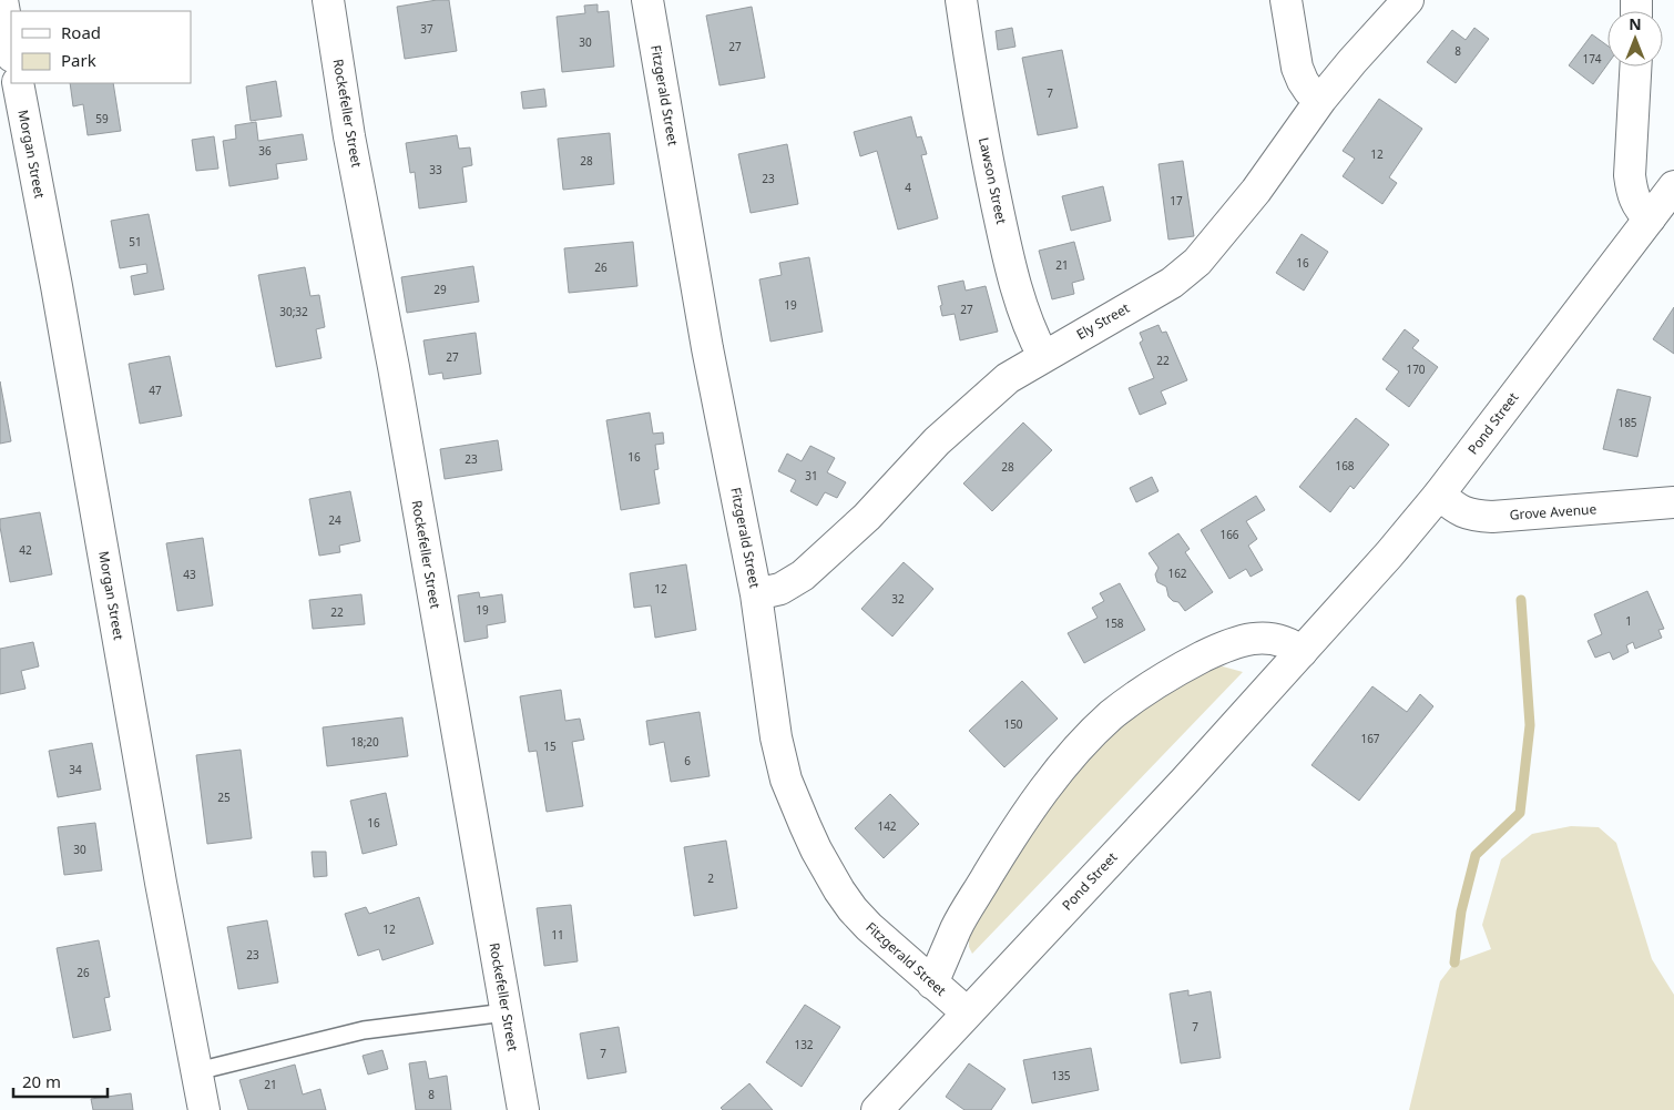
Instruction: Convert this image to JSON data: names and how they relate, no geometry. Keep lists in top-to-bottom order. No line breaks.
{"streets":{"street":["Fitzgerald Street","Rockefeller Street","Morgan Street","Lawson Street","Ely Street","Pond Street","Grove Avenue"]},"crossings":[["Fitzgerald Street","Ely Street"],["Fitzgerald Street","Pond Street"],["Lawson Street","Ely Street"],["Pond Street","Grove Avenue"]],"house_numbers":["37","30","27","8","174","7","59","36","12","28","33","23","4","17","51","16","21","26","29","19","27","30;32","27","22","170","47","185","16","23","168","28","31","24","166","42","162","43","12","32","19","22","1","158","150","167","18;20","15","6","34","25","16","142","30","2","12","11","23","26","7","132","7","135","21","8"],"legend":["Road","Park"],"scale_bar":"20 m","north":"top"}
